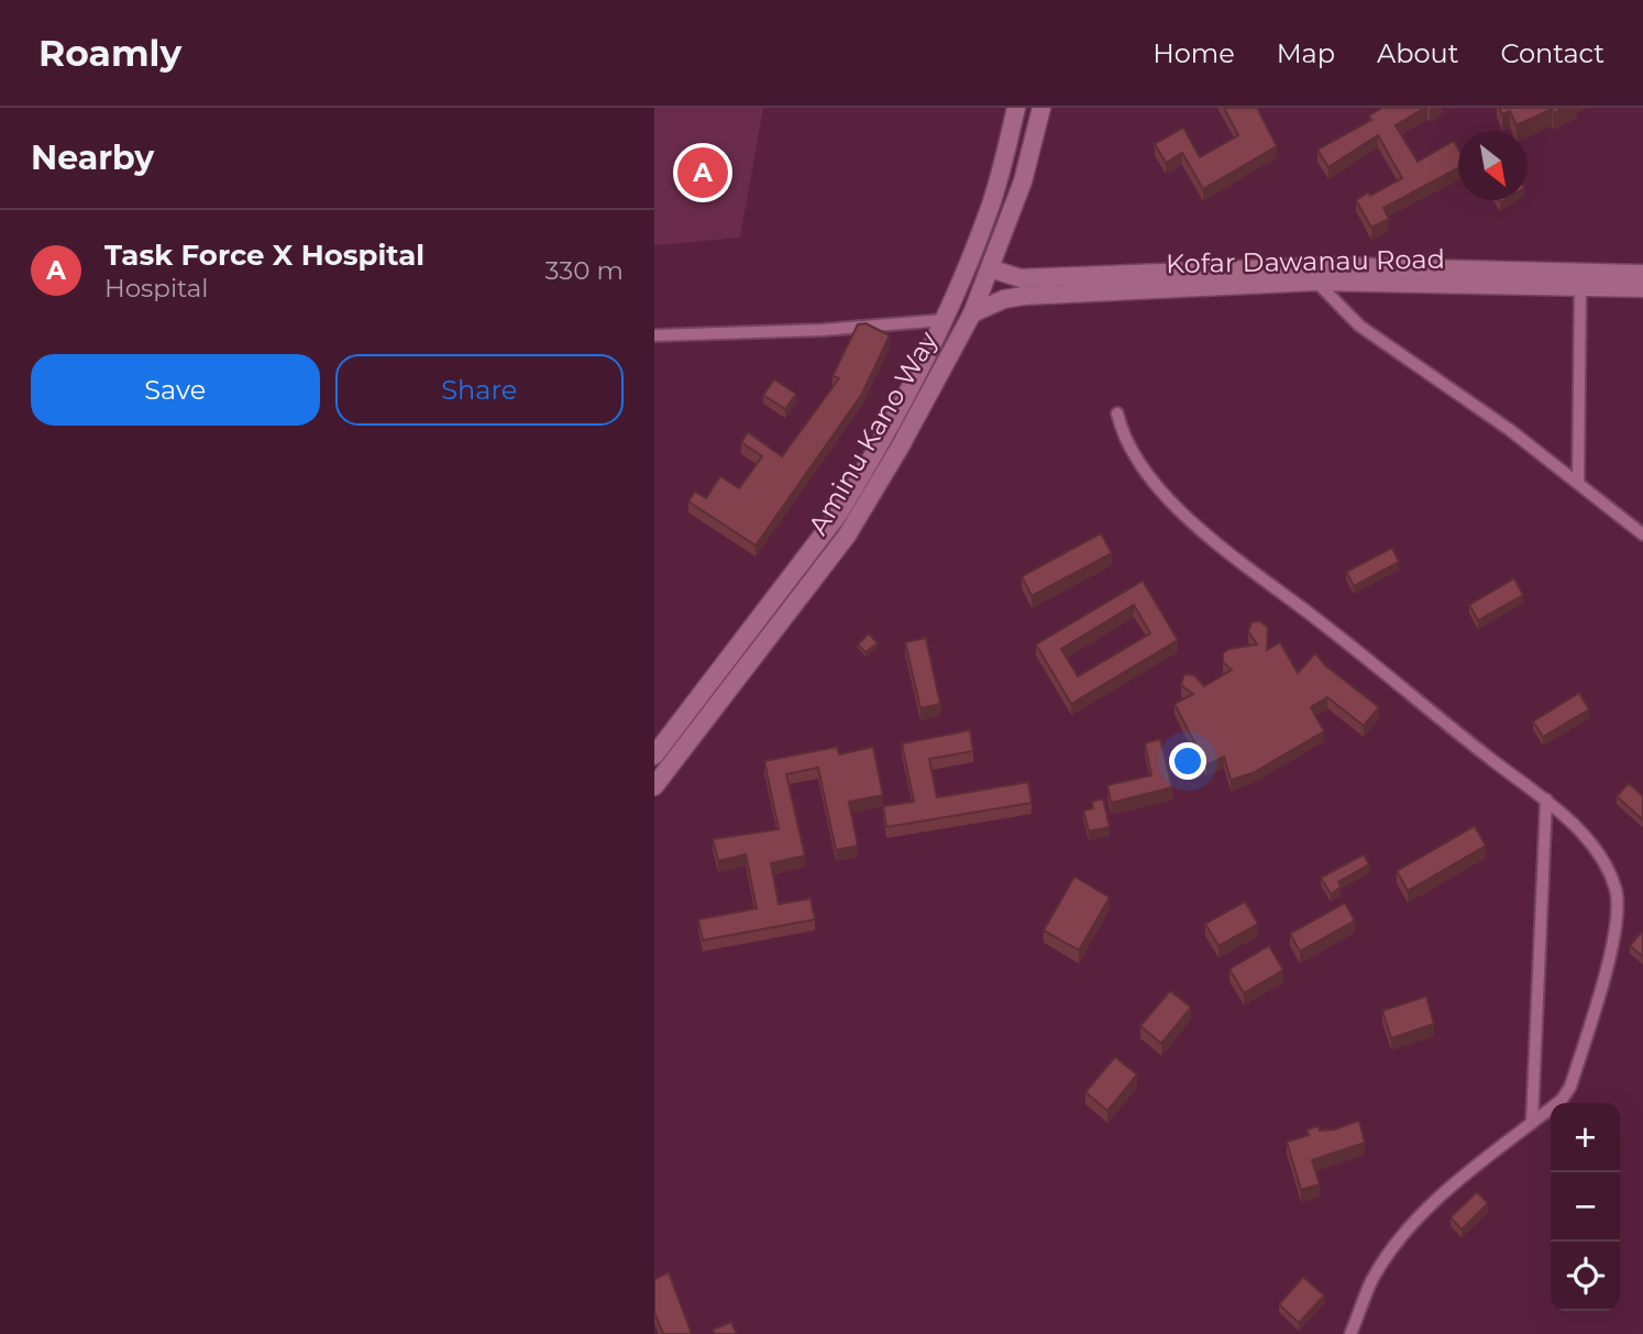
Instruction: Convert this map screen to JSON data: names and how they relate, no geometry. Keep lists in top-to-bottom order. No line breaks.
{"streets":{"main road":["Kofar Dawanau Road","Aminu Kano Way"]},"crossings":[["Kofar Dawanau Road","Aminu Kano Way"]],"north":"bottom right","page":{"header":"Roamly","nav":["Home","Map","About","Contact"],"heading":"Nearby","pins":"A","list":[{"mark":"A","name":"Task Force X Hospital","note":"Hospital","value":"330 m"}],"buttons":["Save","Share"],"map_buttons":["+","−"]}}
